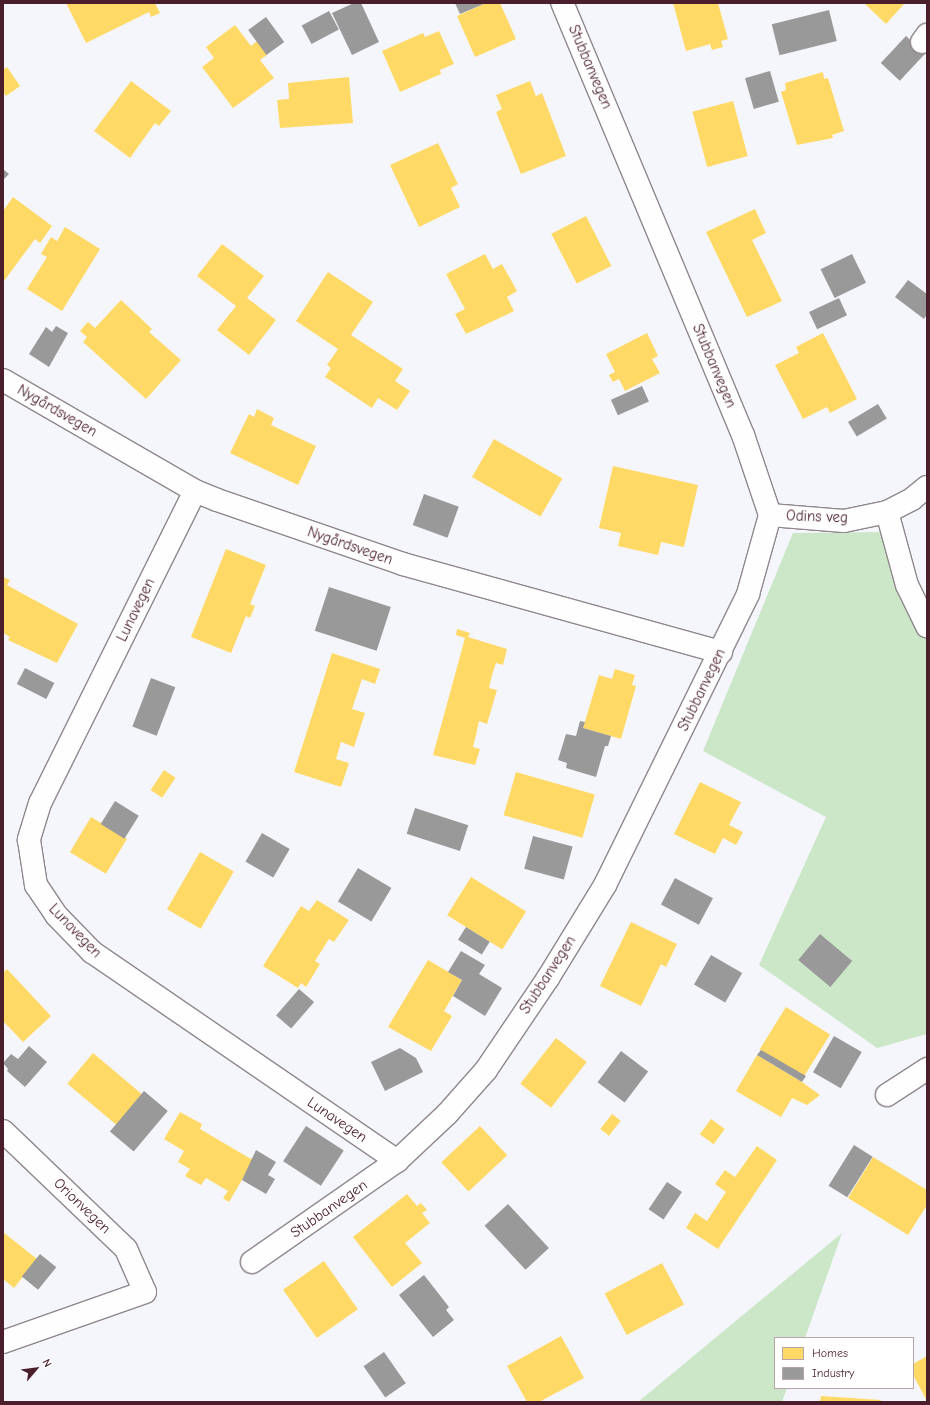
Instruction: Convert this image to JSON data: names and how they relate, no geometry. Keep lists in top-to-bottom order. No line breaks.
{"streets":{"street":["Stubbanvegen","Nygårdsvegen","Odins veg","Lunavegen","Orionvegen"]},"crossings":[["Stubbanvegen","Nygårdsvegen"],["Stubbanvegen","Odins veg"],["Stubbanvegen","Lunavegen"],["Nygårdsvegen","Lunavegen"]],"legend":["Homes","Industry"],"north":"top right"}
